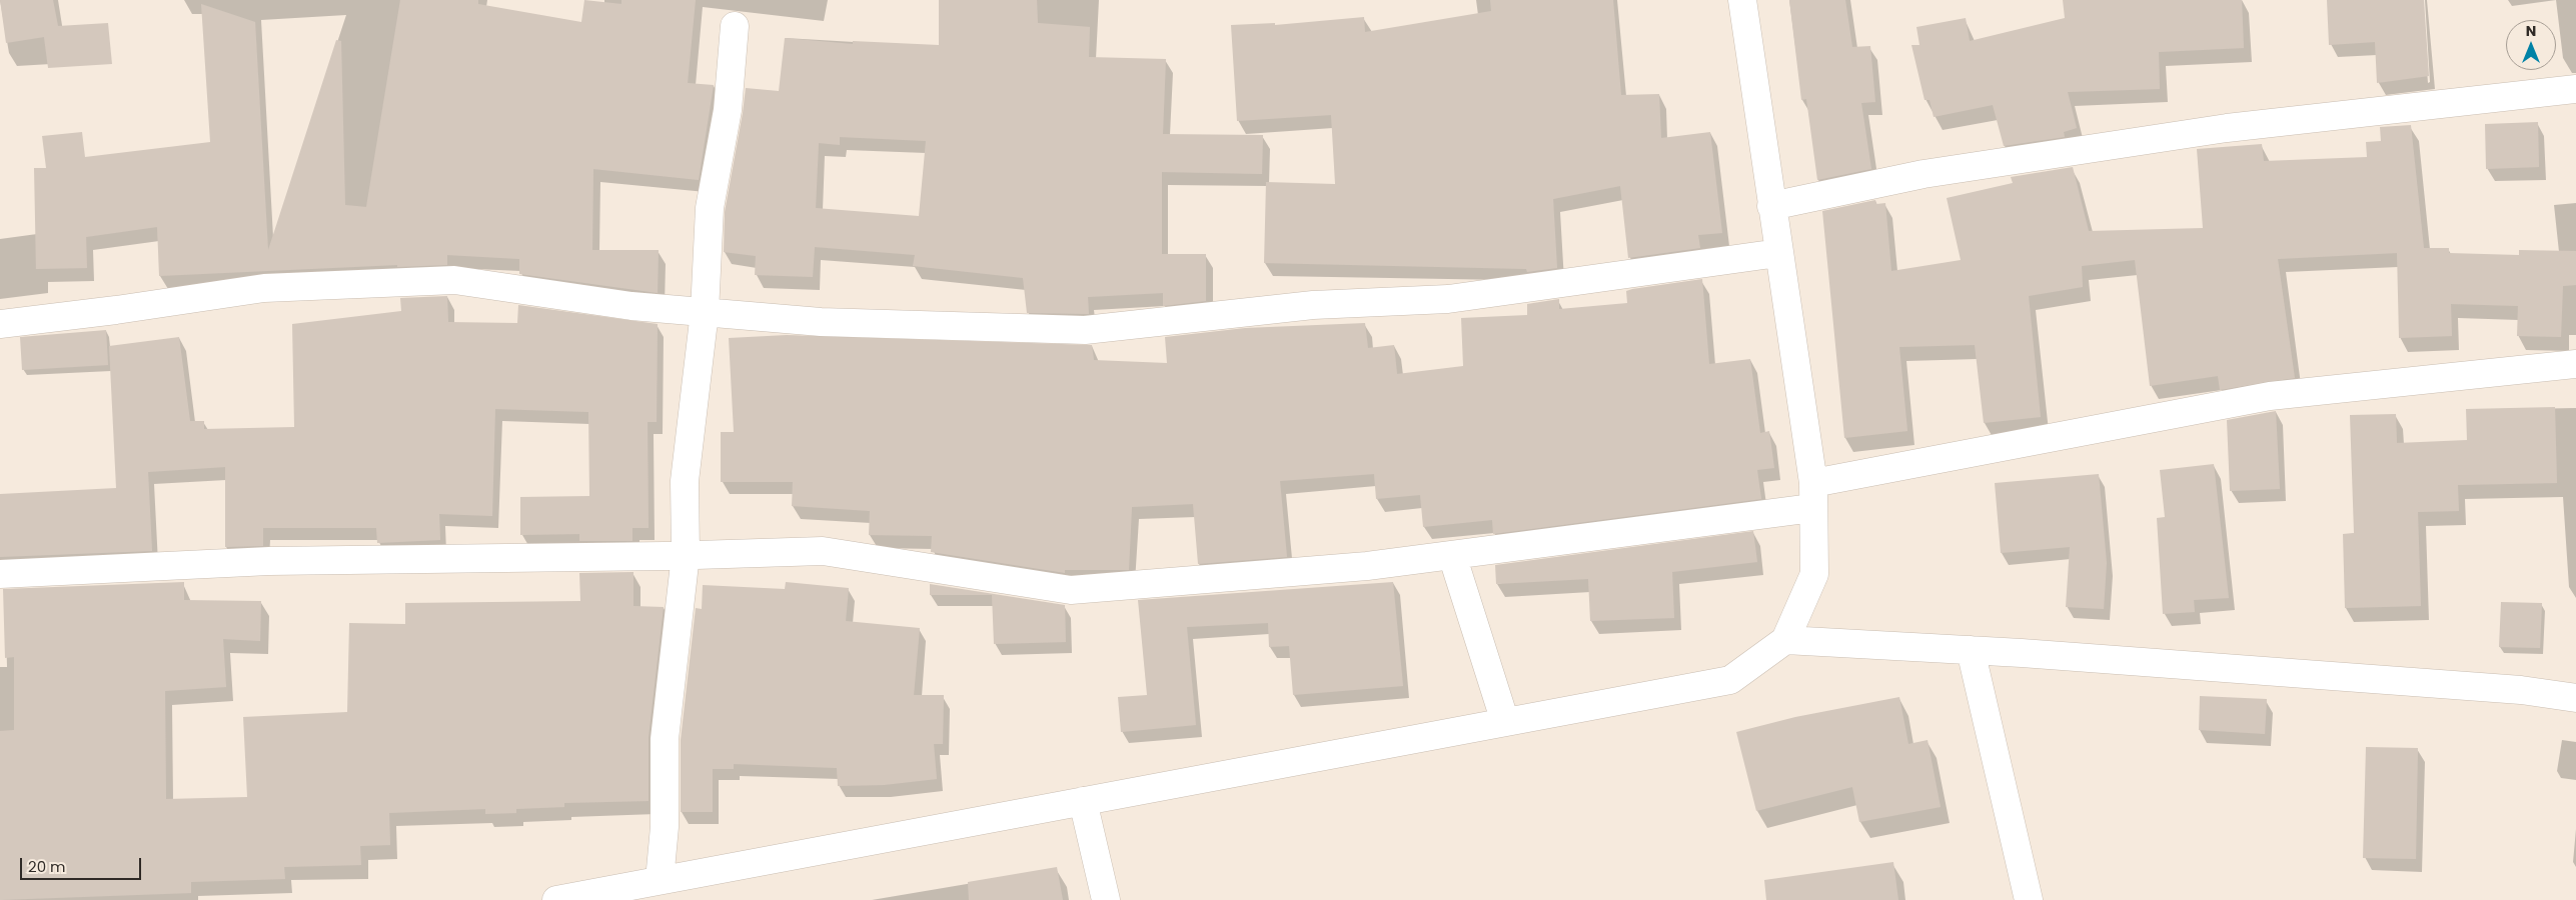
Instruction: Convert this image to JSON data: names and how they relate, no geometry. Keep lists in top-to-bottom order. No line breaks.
{"scale_bar":"20 m","north":"top"}
